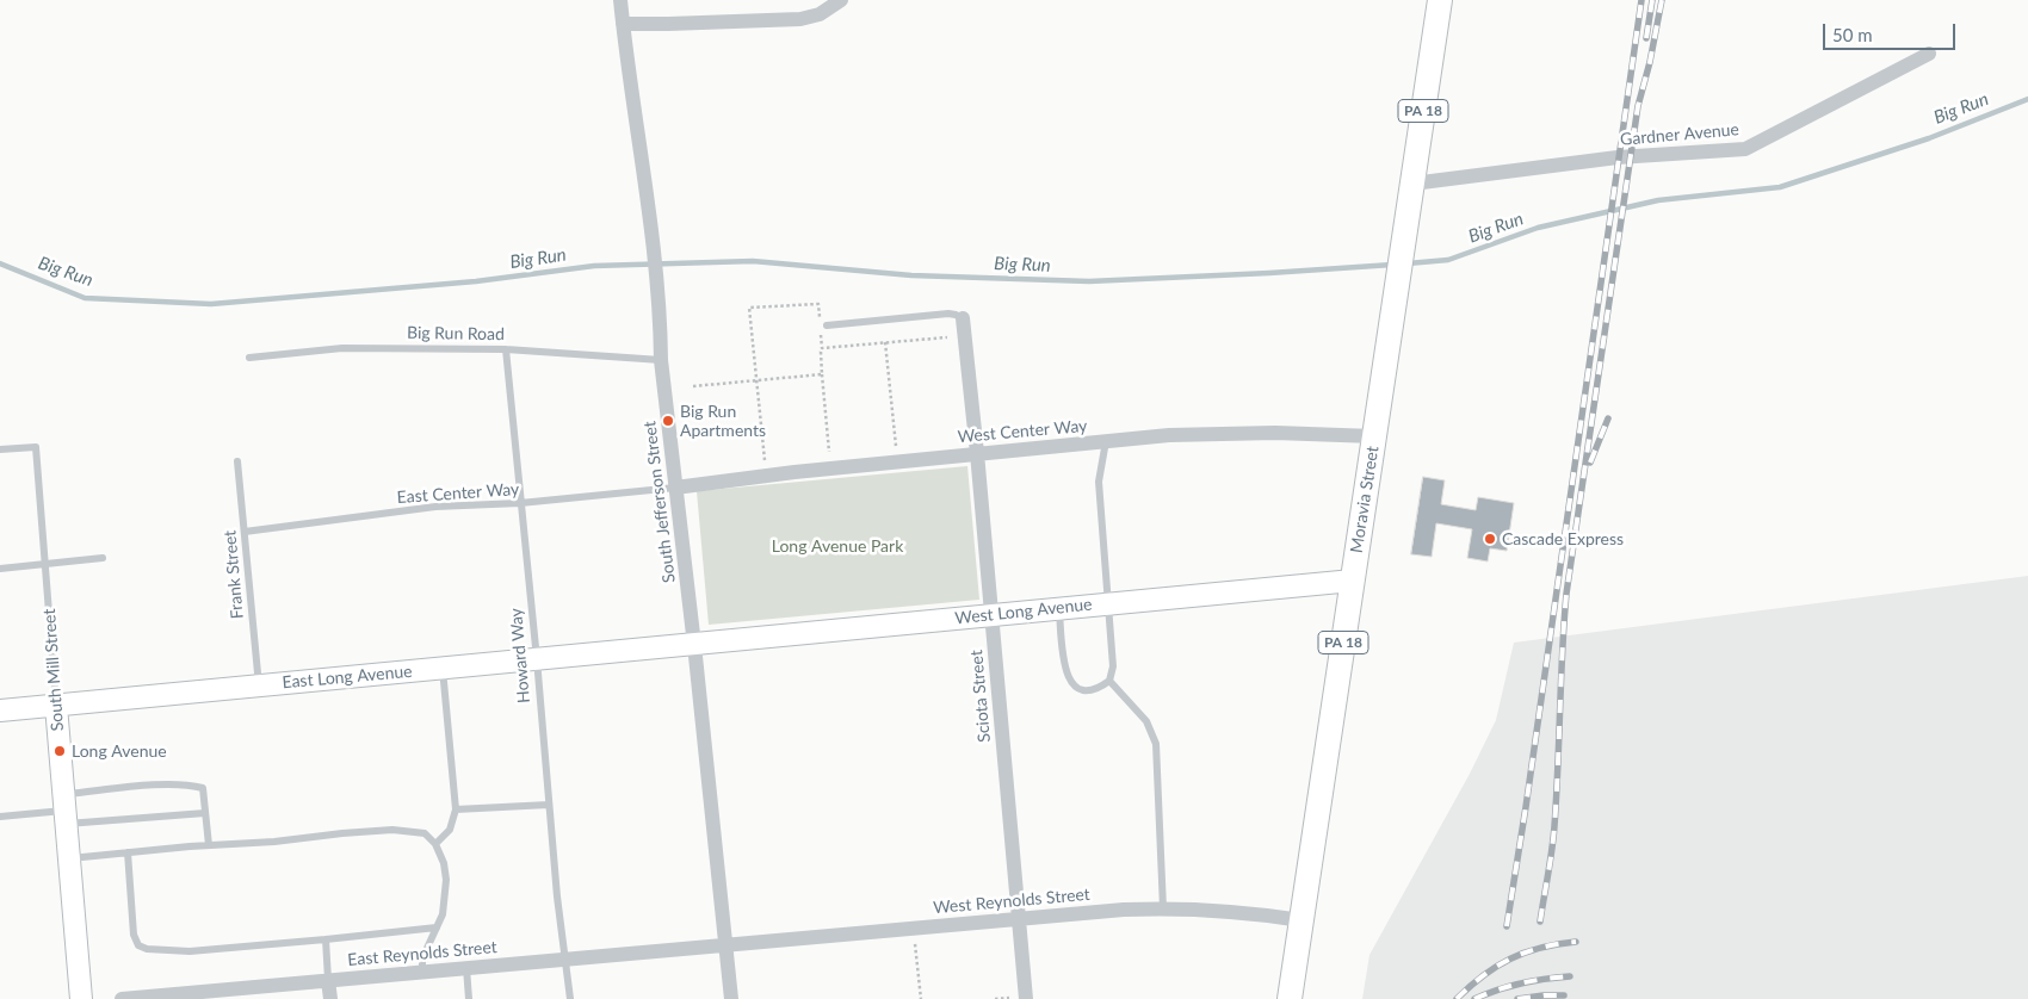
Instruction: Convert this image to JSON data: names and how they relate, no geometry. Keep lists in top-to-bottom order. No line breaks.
{"streets":{"main road":["PA 18","Moravia Street"],"street":["Gardner Avenue","West Center Way","South Jefferson Street","West Long Avenue","South Mill Street","East Long Avenue","Sciota Street","West Reynolds Street","East Reynolds Street"],"lane":["Big Run Road","East Center Way","Frank Street","Howard Way"]},"crossings":[["Gardner Avenue","Moravia Street"],["Big Run Road","South Jefferson Street"],["Big Run Road","Howard Way"],["West Center Way","East Center Way"],["West Center Way","Moravia Street"],["West Center Way","South Jefferson Street"],["West Center Way","Sciota Street"],["East Center Way","South Jefferson Street"],["East Center Way","Frank Street"],["East Center Way","Howard Way"],["Moravia Street","West Long Avenue"],["Moravia Street","West Reynolds Street"],["South Jefferson Street","West Long Avenue"],["South Jefferson Street","East Long Avenue"],["South Jefferson Street","West Reynolds Street"],["South Jefferson Street","East Reynolds Street"],["Frank Street","East Long Avenue"],["West Long Avenue","East Long Avenue"],["West Long Avenue","Sciota Street"],["Howard Way","East Long Avenue"],["Howard Way","East Reynolds Street"],["South Mill Street","East Long Avenue"],["Sciota Street","West Reynolds Street"],["West Reynolds Street","East Reynolds Street"]],"water":["Big Run"],"parks":["Long Avenue Park"],"places":["Big Run Apartments","Cascade Express","Long Avenue"],"scale_bar":"50 m"}
